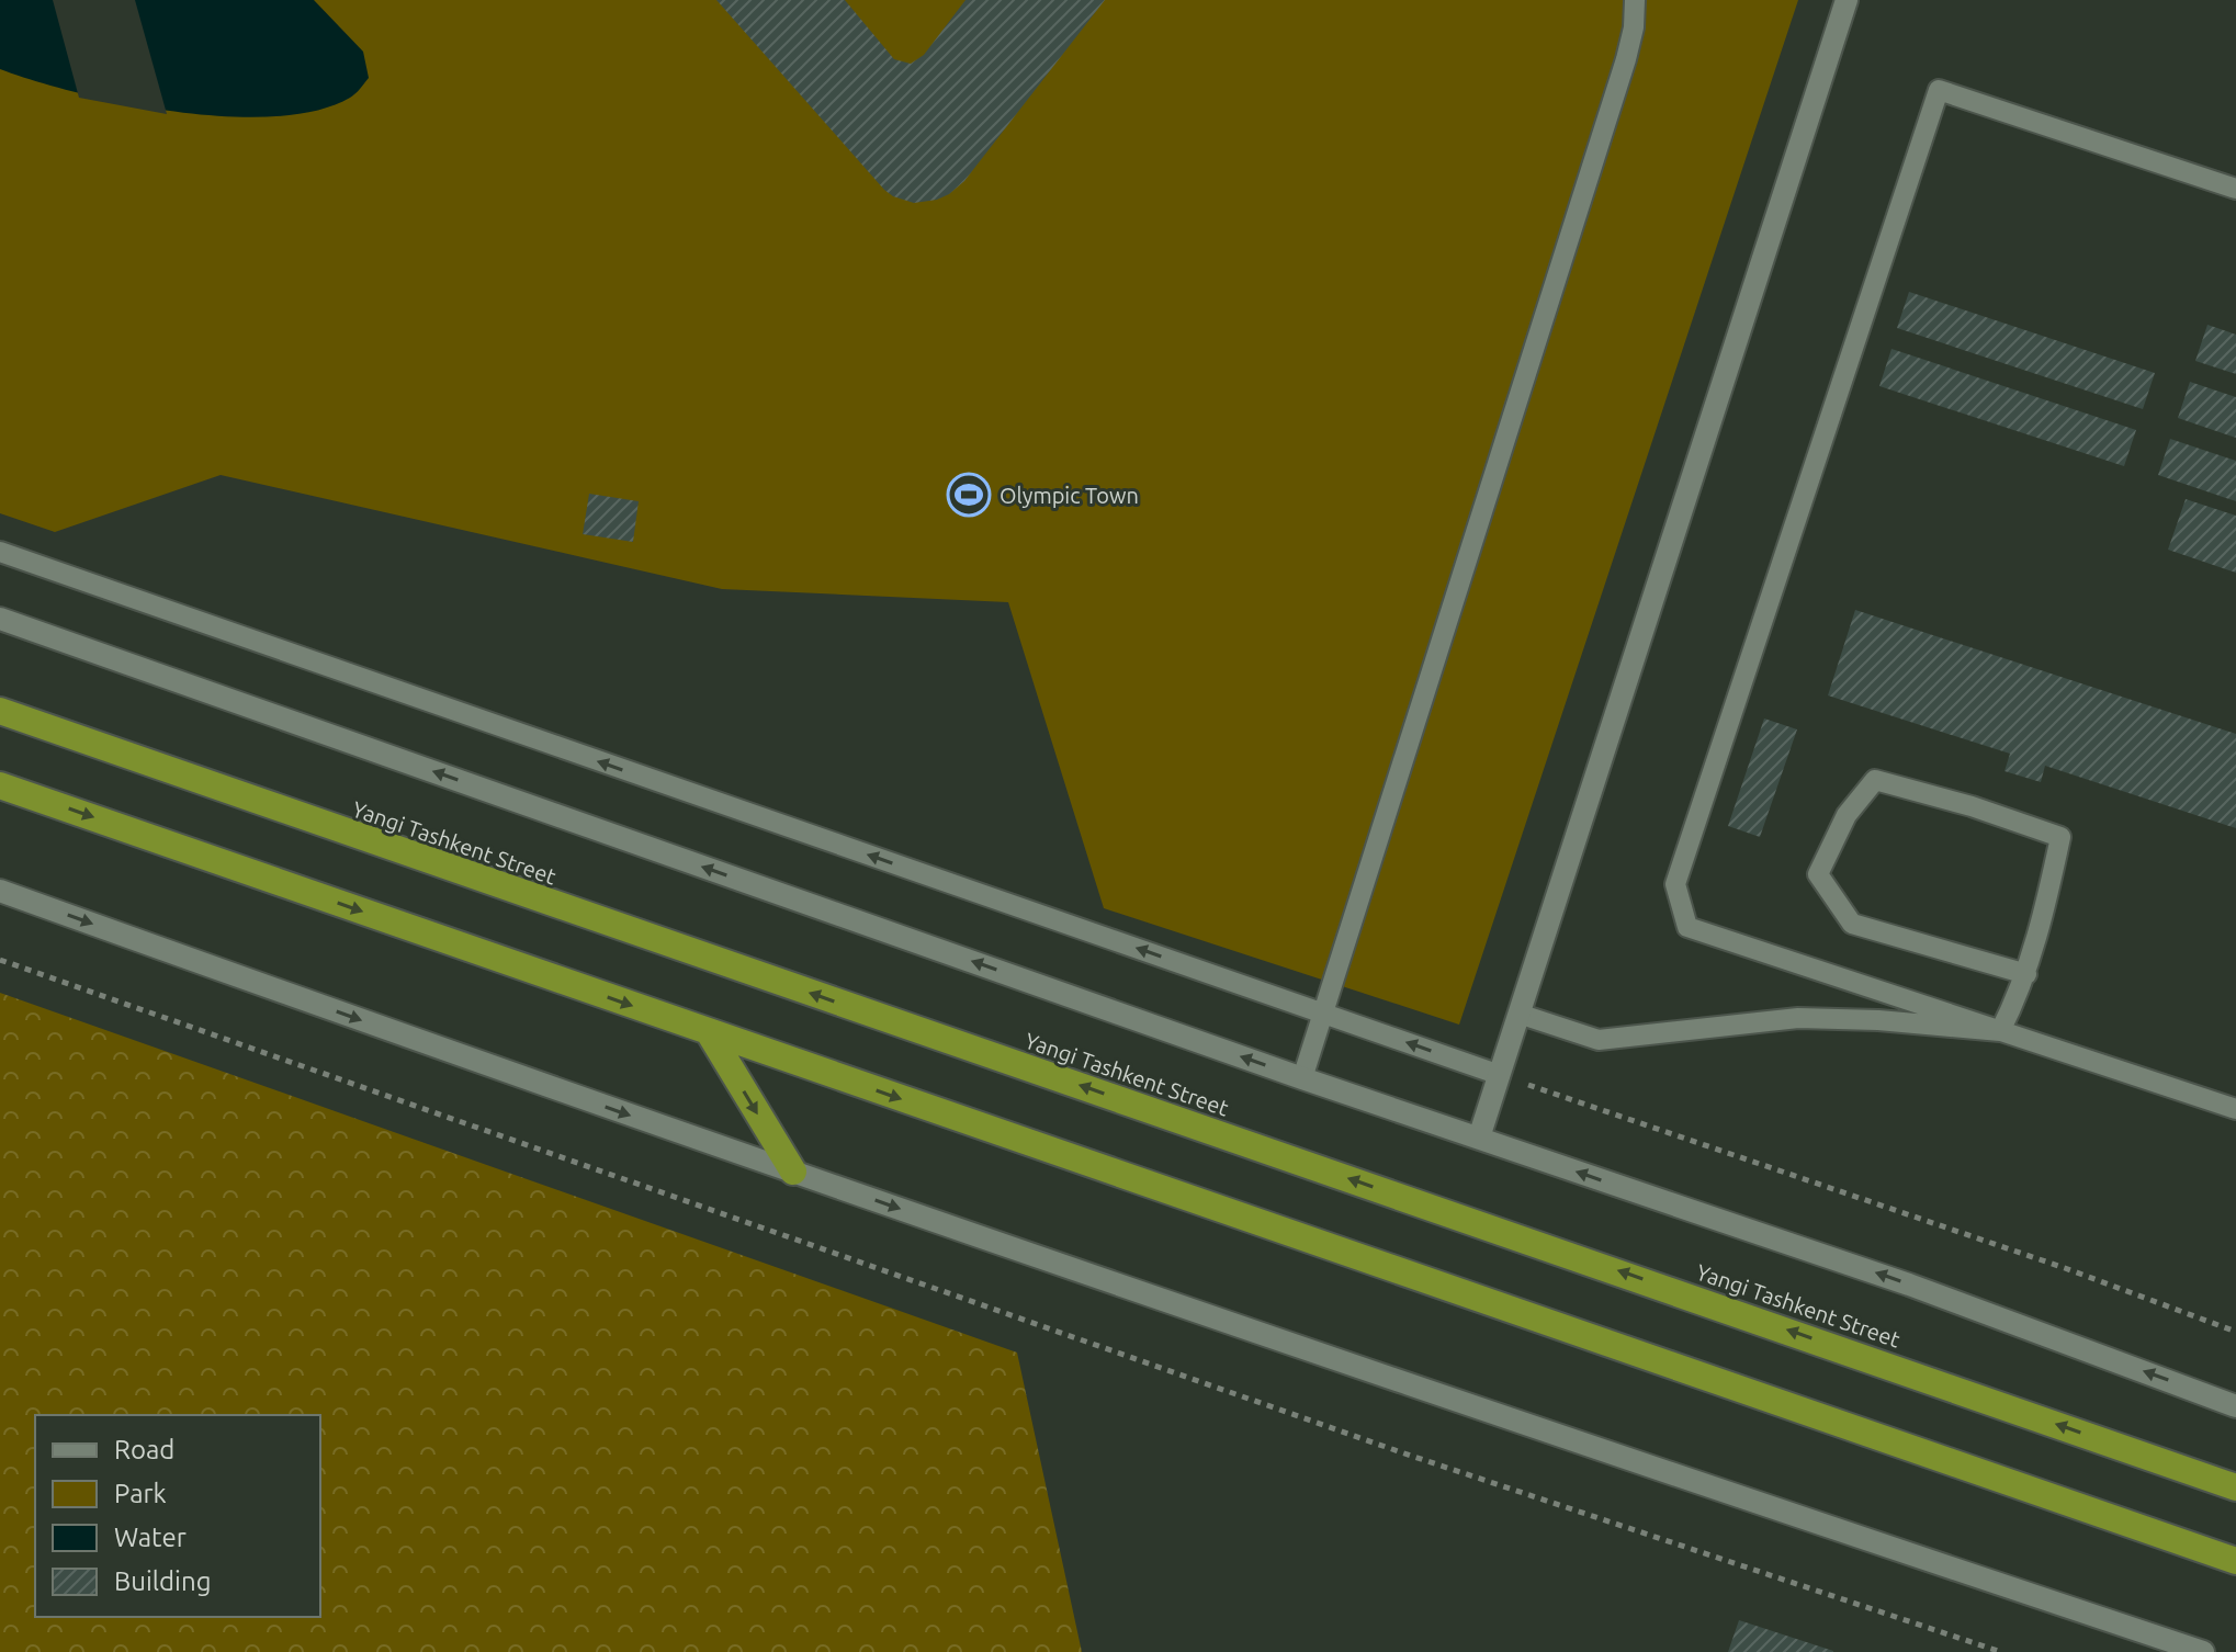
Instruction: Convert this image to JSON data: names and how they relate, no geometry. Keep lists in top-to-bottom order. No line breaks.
{"streets":{"highway":["Yangi Tashkent Street"]},"places":{"sports":["Olympic Town"]},"legend":["Road","Park","Water","Building"]}
